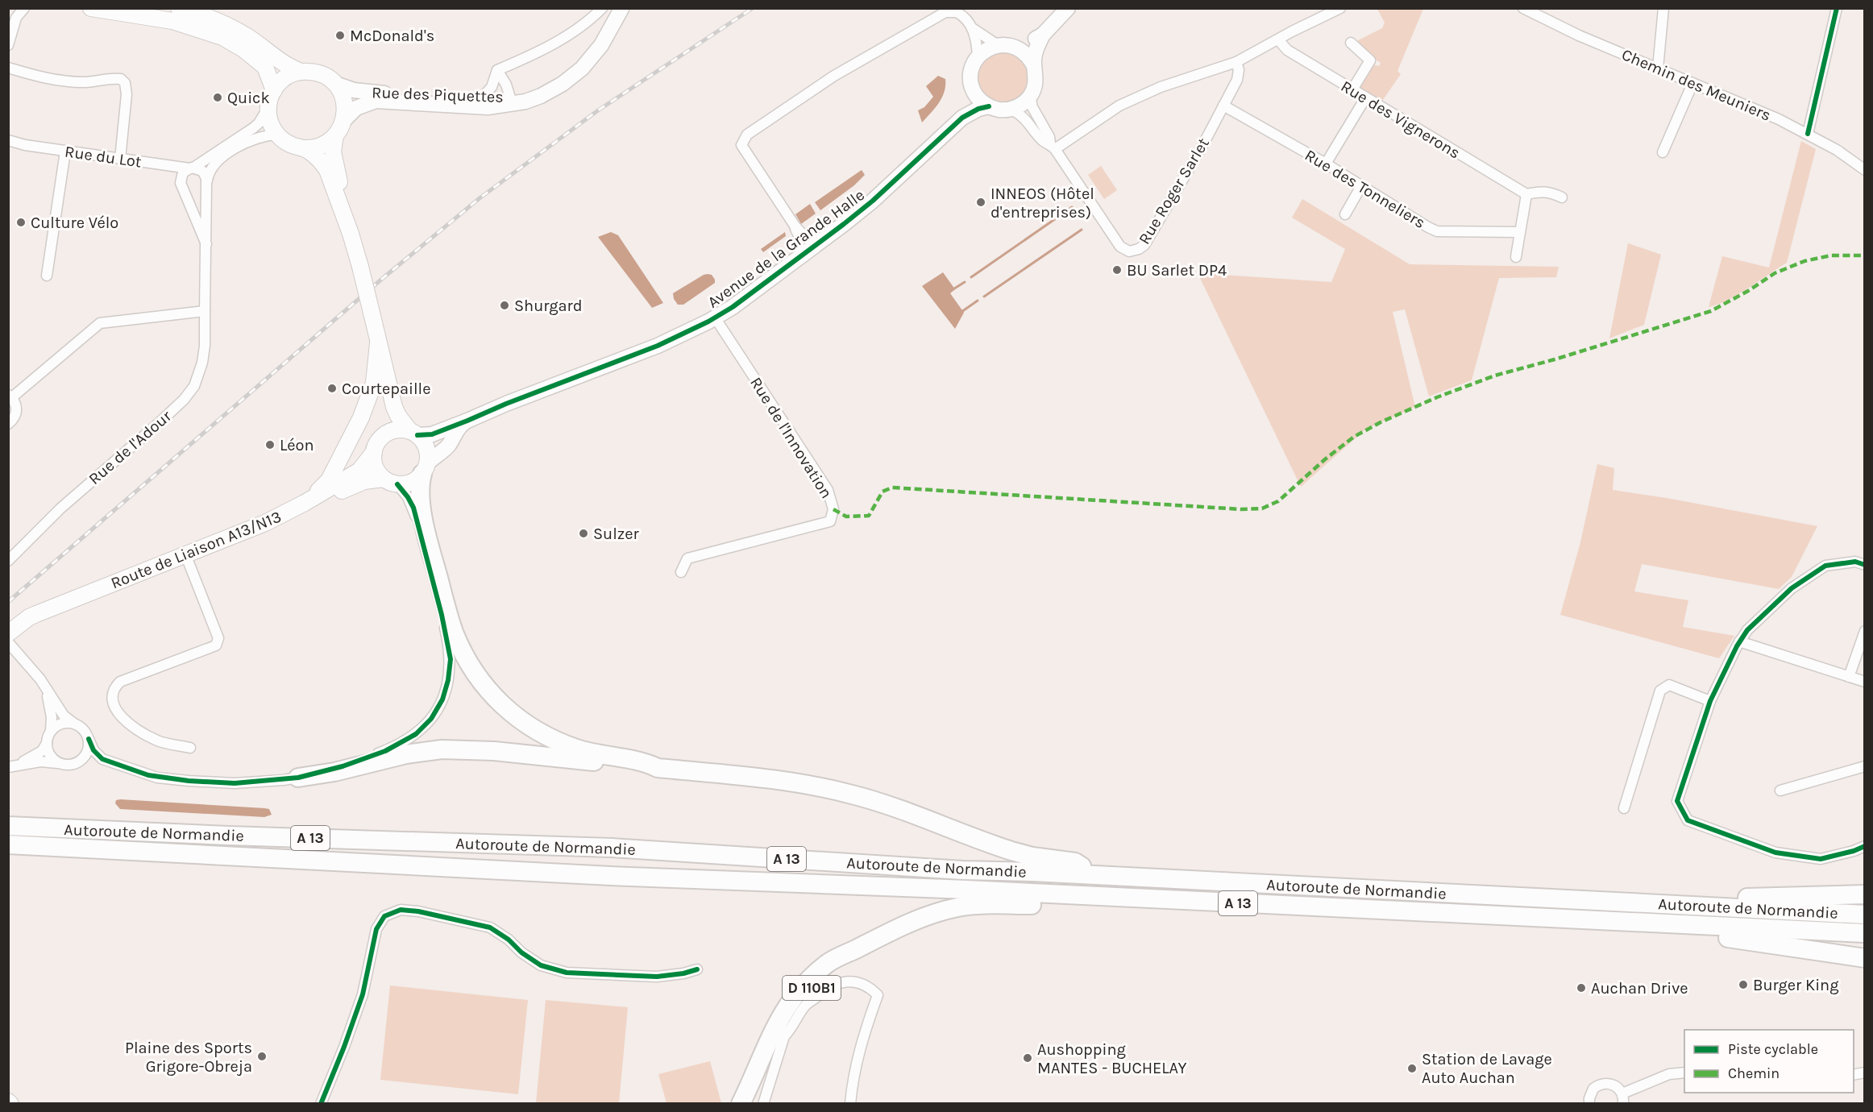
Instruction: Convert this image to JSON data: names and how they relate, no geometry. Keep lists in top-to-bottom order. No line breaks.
{"streets":{"highway":["Autoroute de Normandie","A 13","D 110B1"],"main road":["Route de Liaison A13/N13"],"street":["Chemin des Meuniers","Rue des Piquettes","Rue des Vignerons","Rue du Lot","Rue des Tonneliers","Rue Roger Sarlet","Avenue de la Grande Halle","Rue de l'Innovation","Rue de l'Adour"]},"crossings":[["Rue du Lot","Rue de l'Adour"],["Rue des Tonneliers","Rue Roger Sarlet"],["Avenue de la Grande Halle","Rue de l'Innovation"],["Avenue de la Grande Halle","Route de Liaison A13/N13"]],"places":["McDonald's","Quick","INNEOS (Hôtel d'entreprises)","Culture Vélo","BU Sarlet DP4","Shurgard","Courtepaille","Léon","Sulzer","Burger King","Auchan Drive","Plaine des Sports Grigore-Obreja","Aushopping MANTES - BUCHELAY","Station de Lavage Auto Auchan"],"legend":["Piste cyclable","Chemin"]}
